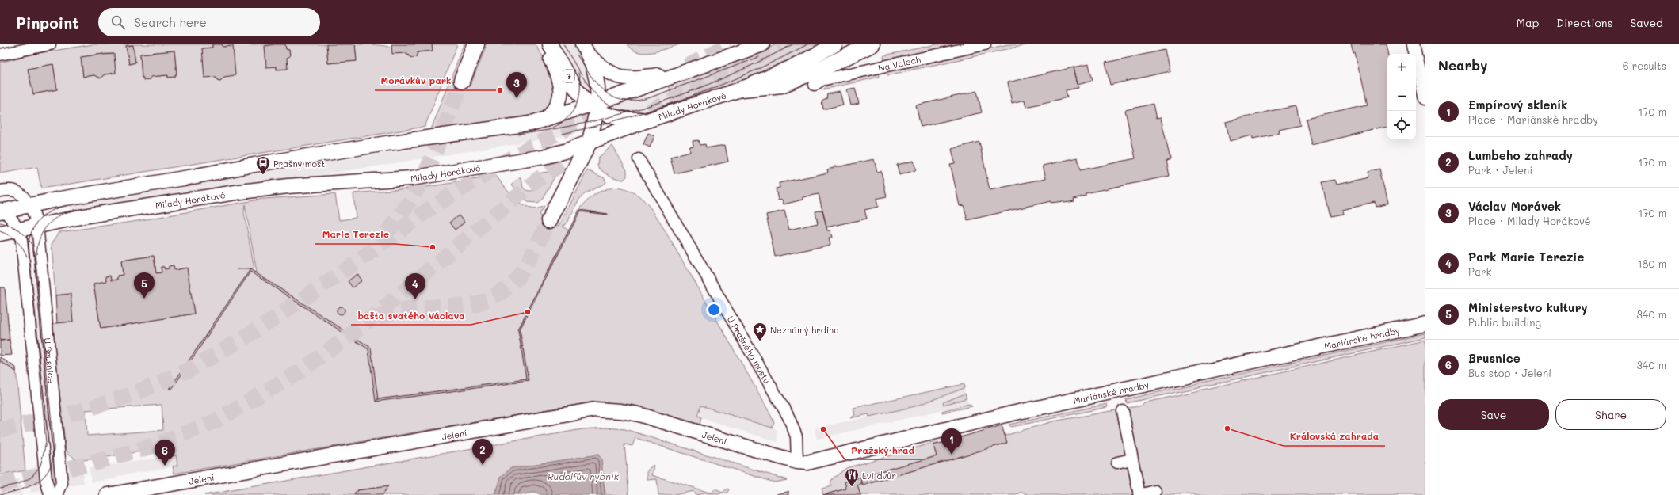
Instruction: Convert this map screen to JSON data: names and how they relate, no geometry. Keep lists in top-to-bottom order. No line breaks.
{"streets":{"main road":["7","Milady Horákové","Mariánské hradby","Jelení"],"street":["Na Valech","U Prašného mostu","U Brusnice"]},"crossings":[["Milady Horákové","U Brusnice"],["Mariánské hradby","U Prašného mostu"],["Mariánské hradby","Jelení"],["U Prašného mostu","Jelení"]],"water":["Rudolfův rybník"],"places":{"other":["Morávkův park","Marie Terezie","bašta svatého Václava","Královská zahrada","Pražský hrad"],"bus stop":["Prašný most"],"place":["Neznámý hrdina"],"restaurant":["Lví dvůr"]},"page":{"header":"Pinpoint","search":"Search here","nav":["Map","Directions","Saved"],"heading":["Nearby","6 results"],"map_buttons":["+","−"],"pins":["3","5","4","1","2","6"],"list":[{"mark":"1","name":"Empírový skleník","note":"Place · Mariánské hradby","value":"170 m"},{"mark":"2","name":"Lumbeho zahrady","note":"Park · Jelení","value":"170 m"},{"mark":"3","name":"Václav Morávek","note":"Place · Milady Horákové","value":"170 m"},{"mark":"4","name":"Park Marie Terezie","note":"Park","value":"180 m"},{"mark":"5","name":"Ministerstvo kultury","note":"Public building","value":"340 m"},{"mark":"6","name":"Brusnice","note":"Bus stop · Jelení","value":"340 m"}],"buttons":["Save","Share"]}}
